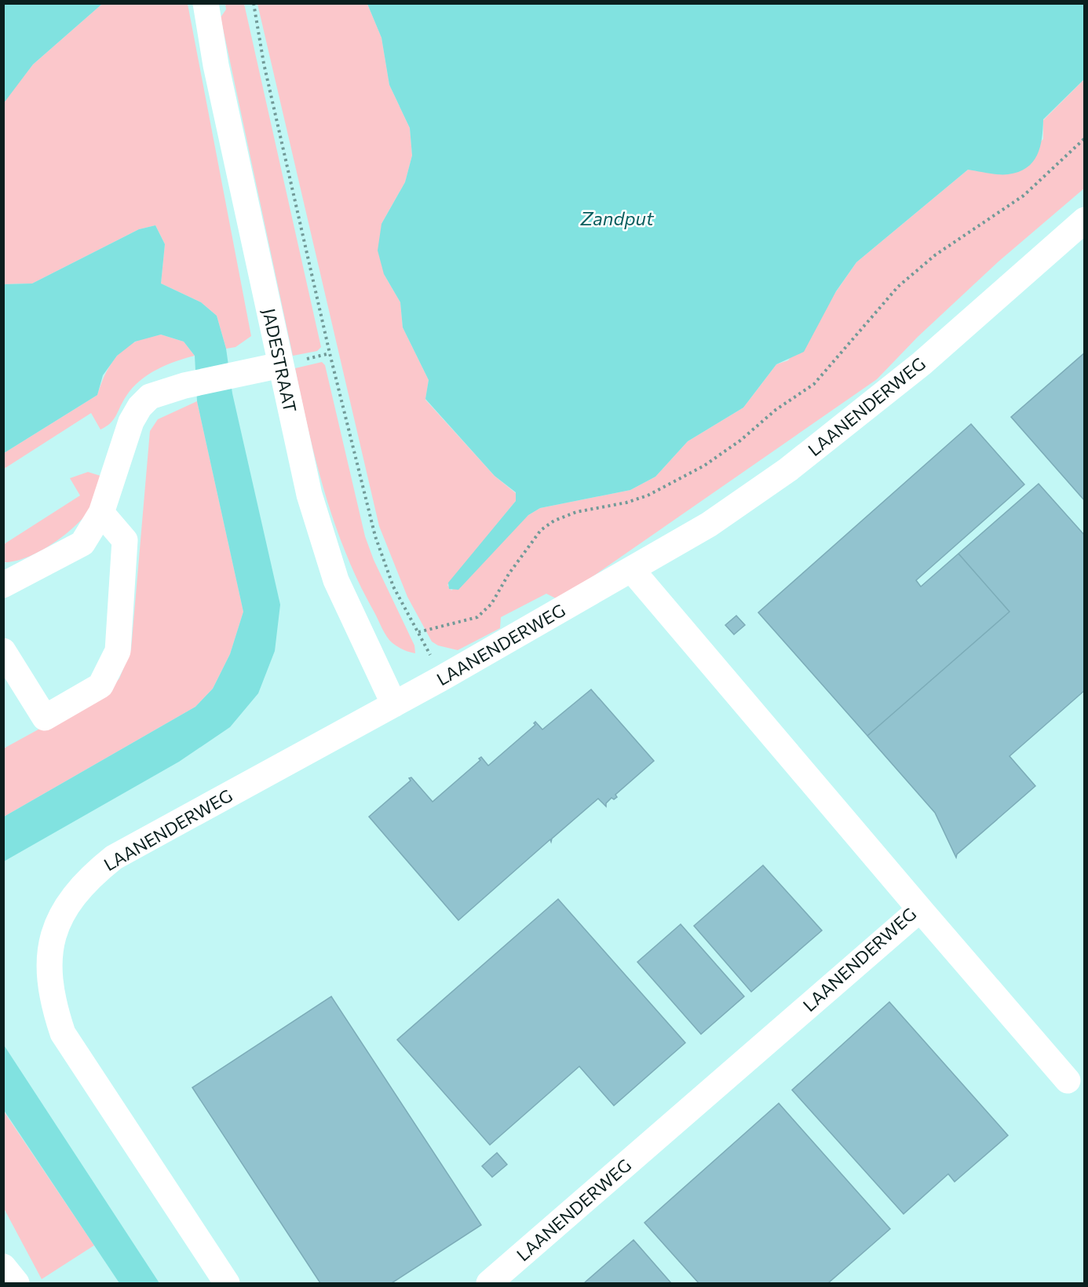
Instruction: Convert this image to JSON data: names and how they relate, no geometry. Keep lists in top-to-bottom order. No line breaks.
{"streets":{"street":["JADESTRAAT","LAANENDERWEG"]},"crossings":[["JADESTRAAT","LAANENDERWEG"]],"water":["Zandput"]}
